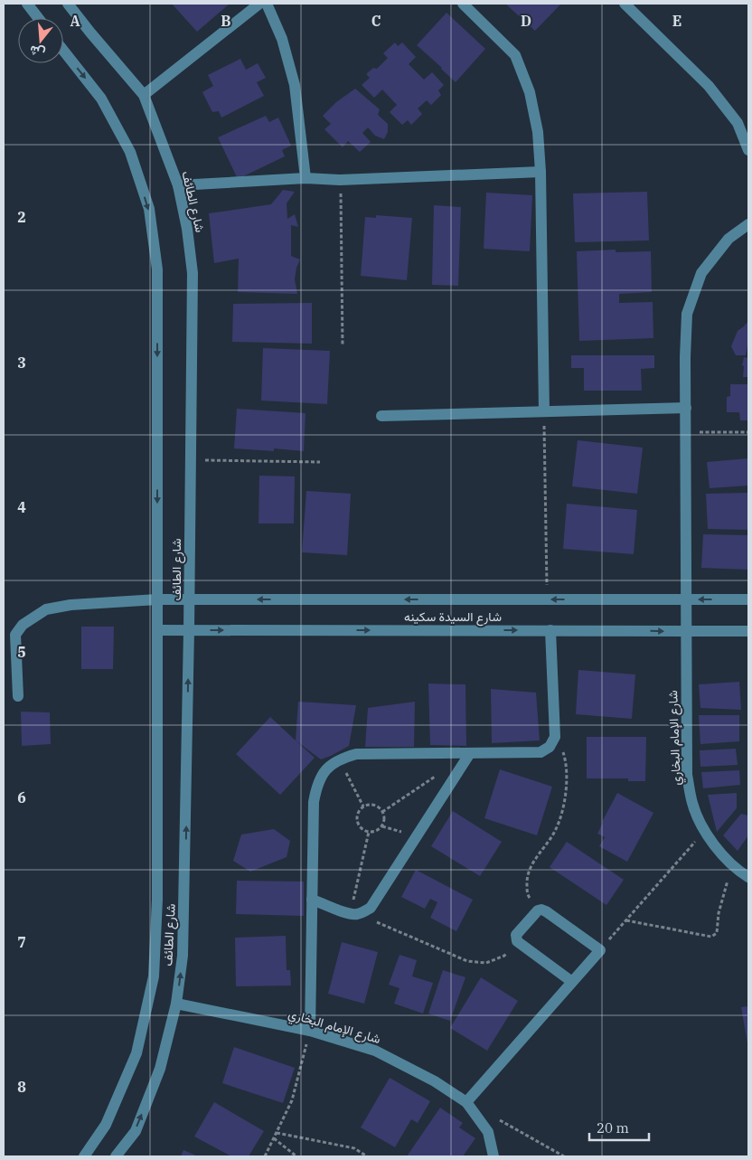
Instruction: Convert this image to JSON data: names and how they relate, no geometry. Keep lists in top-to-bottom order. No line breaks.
{"streets":{"street":["شارع الطائف","شارع السيدة سكينه","شارع الإمام البخاري"]},"crossings":[["شارع الطائف","شارع السيدة سكينه"],["شارع الطائف","شارع الإمام البخاري"],["شارع السيدة سكينه","شارع الإمام البخاري"]],"scale_bar":"20 m","north":"bottom","grid":{"columns":["A","B","C","D","E"],"rows":["2","3","4","5","6","7","8"]}}
